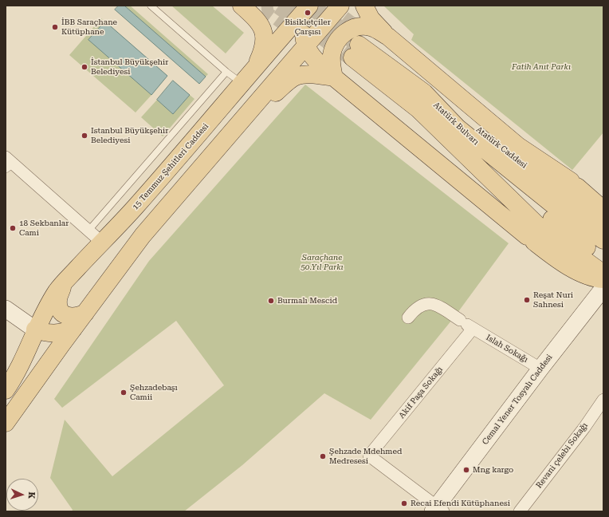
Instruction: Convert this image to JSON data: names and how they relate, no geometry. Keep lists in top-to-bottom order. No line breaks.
{"streets":{"main road":["Atatürk Bulvarı","Atatürk Caddesi","15 Temmuz Şehitleri Caddesi"],"street":["Islah Sokağı","Akif Paşa Sokağı","Cemal Yener Tosyalı Caddesi","Revani çelebi Sokağı"]},"crossings":[["Atatürk Bulvarı","Atatürk Caddesi"],["Islah Sokağı","Akif Paşa Sokağı"],["Islah Sokağı","Cemal Yener Tosyalı Caddesi"],["Akif Paşa Sokağı","Cemal Yener Tosyalı Caddesi"]],"parks":["Fatih Anıt Parkı","Saraçhane 50.Yıl Parkı"],"places":["Bisikletçiler Çarşısı","İBB Saraçhane Kütüphane","İstanbul Büyükşehir Belediyesi","Istanbul Büyükşehir Belediyesi","18 Sekbanlar Cami","Reşat Nuri Sahnesi","Burmalı Mescid","Şehzadebaşı Camii","Şehzade Mdehmed Medresesi","Mng kargo","Recai Efendi Kütüphanesi"],"north":"right"}
